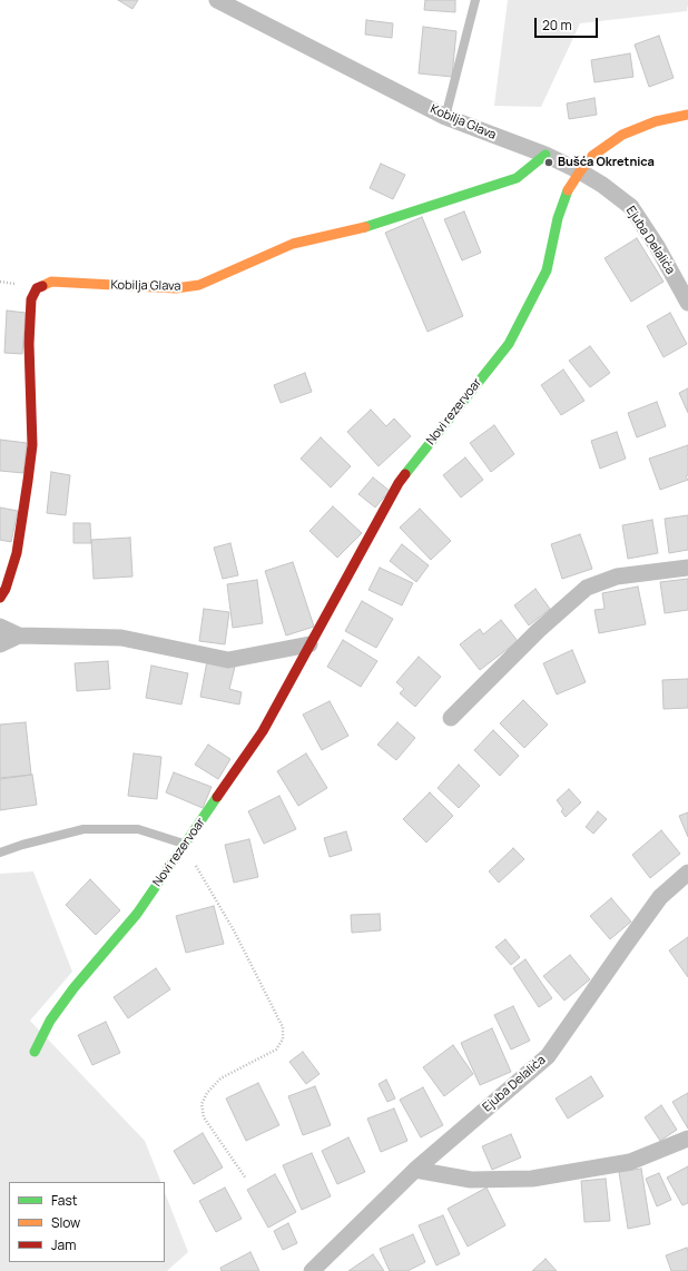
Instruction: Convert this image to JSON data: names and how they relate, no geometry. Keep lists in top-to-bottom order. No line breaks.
{"streets":{"street":["Kobilja Glava","Ejuba Delalića","Novi rezervoar"]},"crossings":[["Kobilja Glava","Ejuba Delalića"],["Kobilja Glava","Novi rezervoar"],["Ejuba Delalića","Novi rezervoar"]],"places":["Bušća Okretnica"],"legend":["Fast","Slow","Jam"],"scale_bar":"20 m"}
